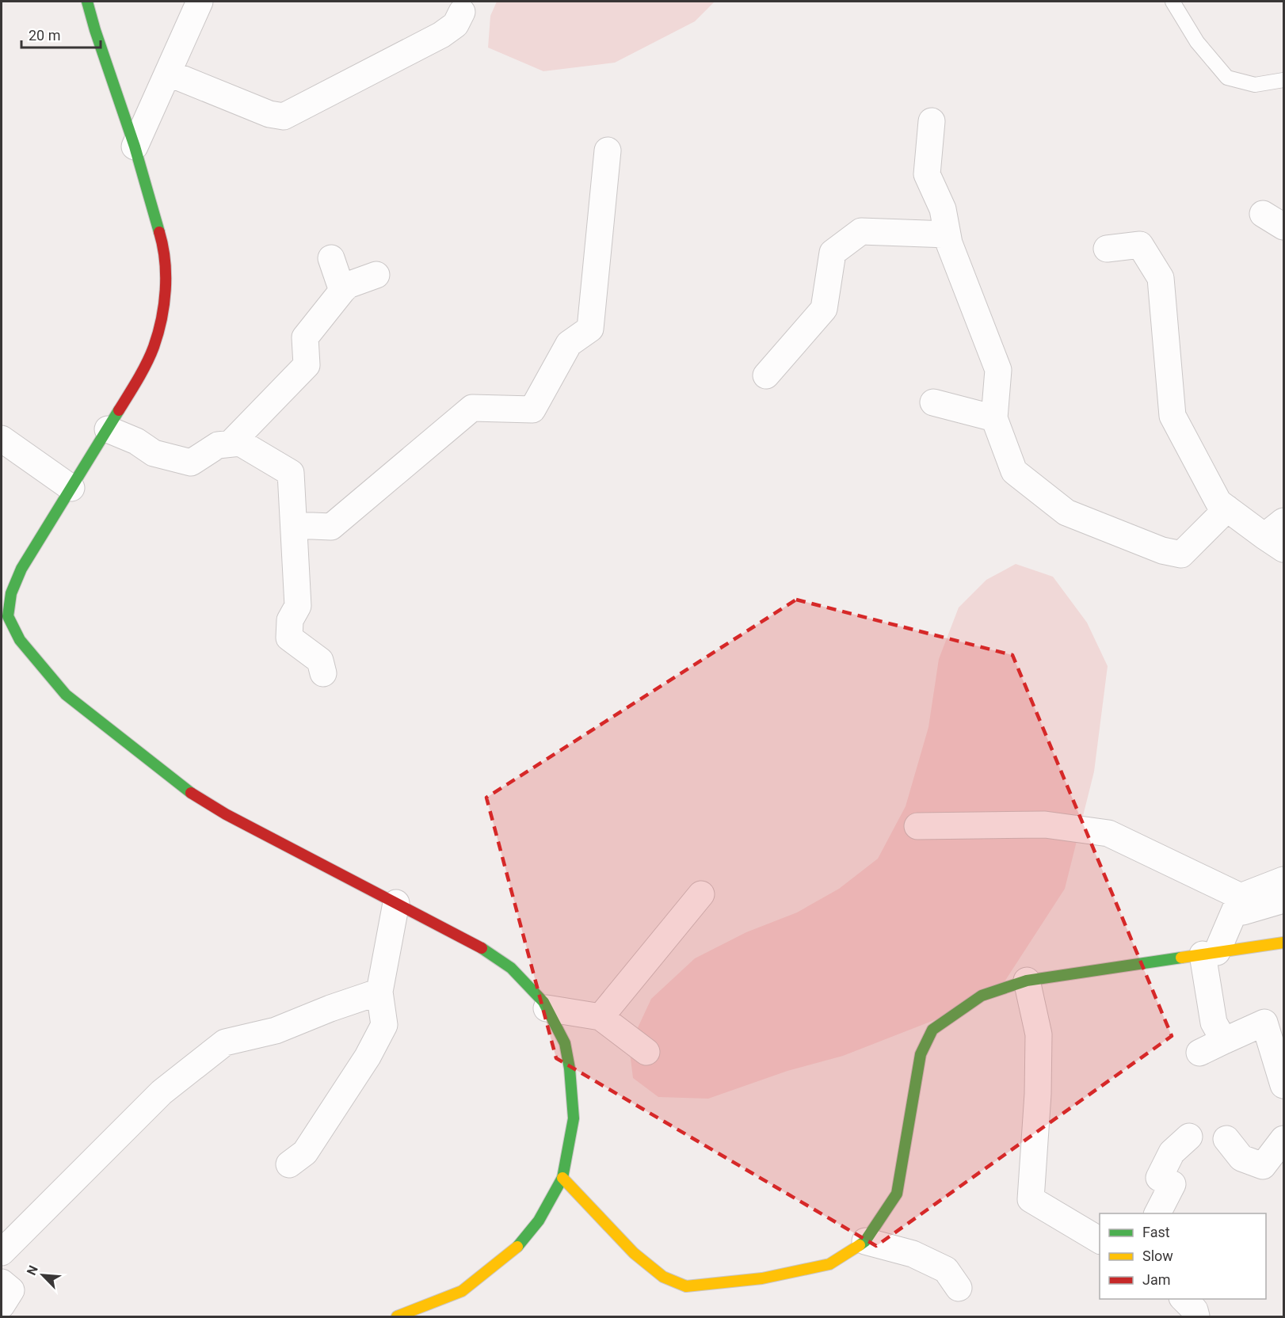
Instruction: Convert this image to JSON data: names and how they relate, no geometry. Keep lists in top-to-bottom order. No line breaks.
{"legend":["Fast","Slow","Jam"],"scale_bar":"20 m","north":"top left"}
